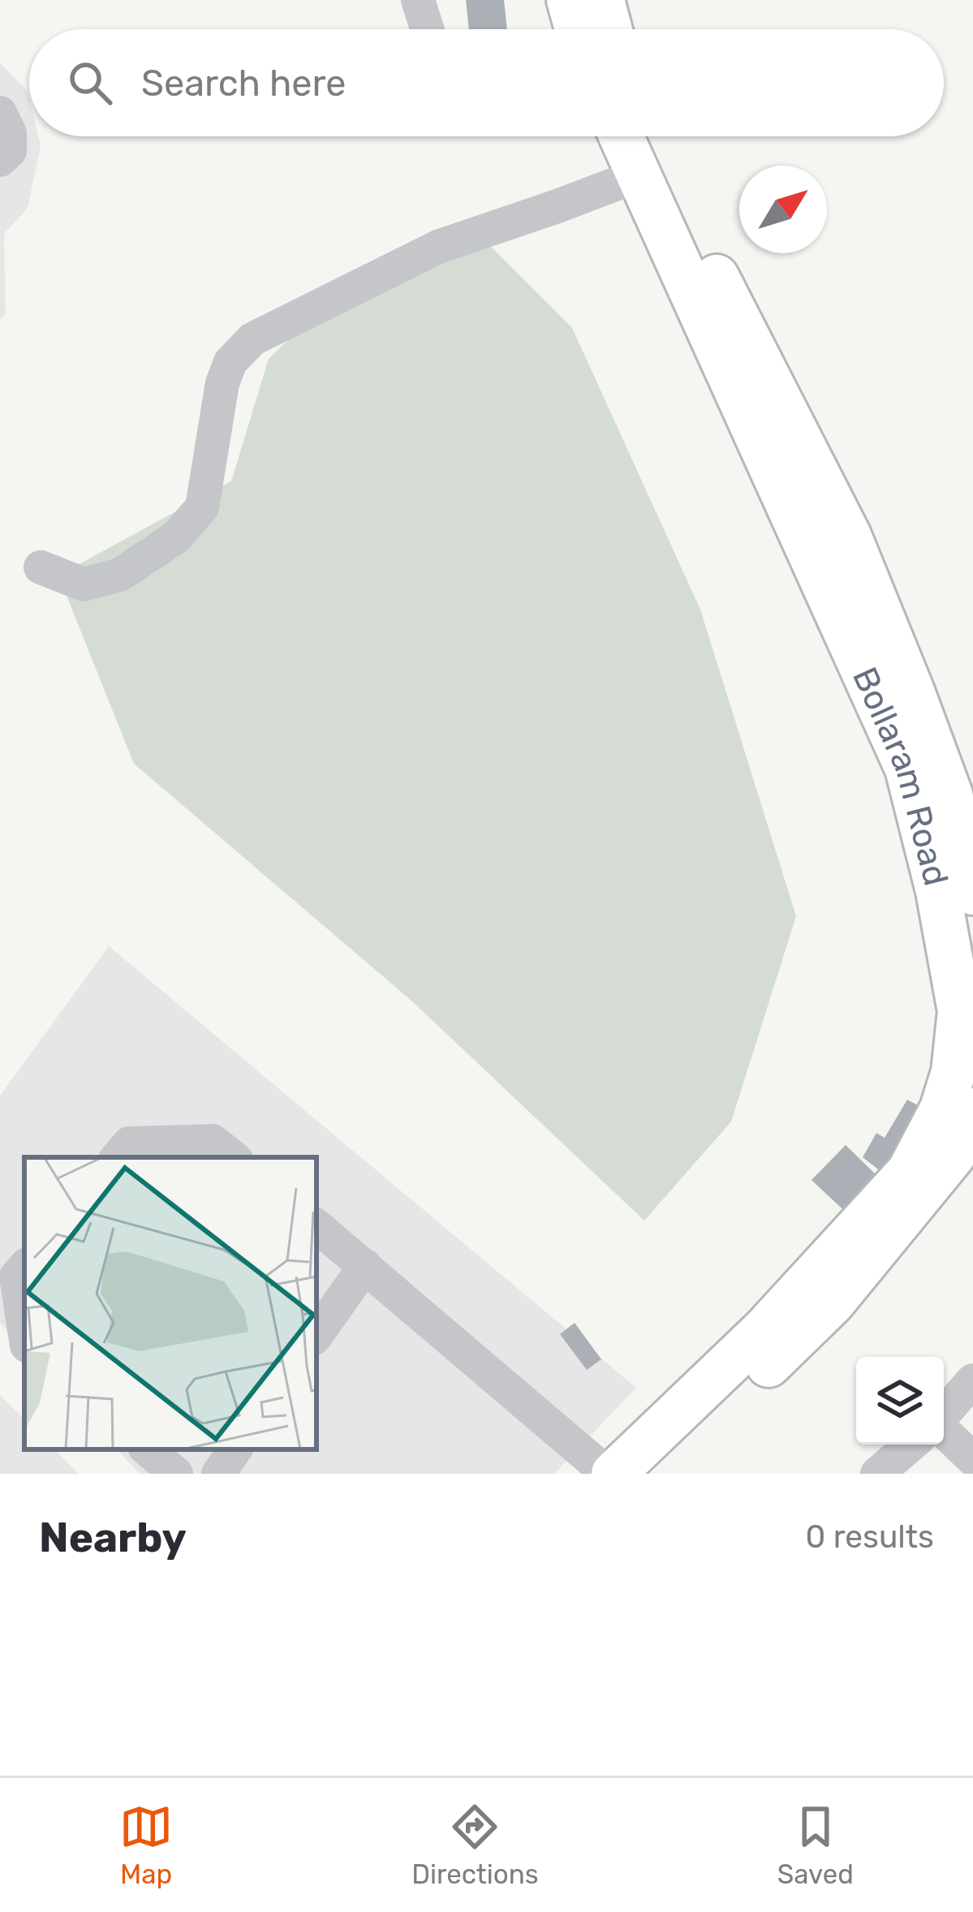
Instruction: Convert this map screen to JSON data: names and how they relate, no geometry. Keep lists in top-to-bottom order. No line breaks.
{"streets":{"main road":["Bollaram Road"]},"north":"top right","page":{"search":"Search here","heading":["Nearby","0 results"],"nav":["Map","Directions","Saved"]}}
